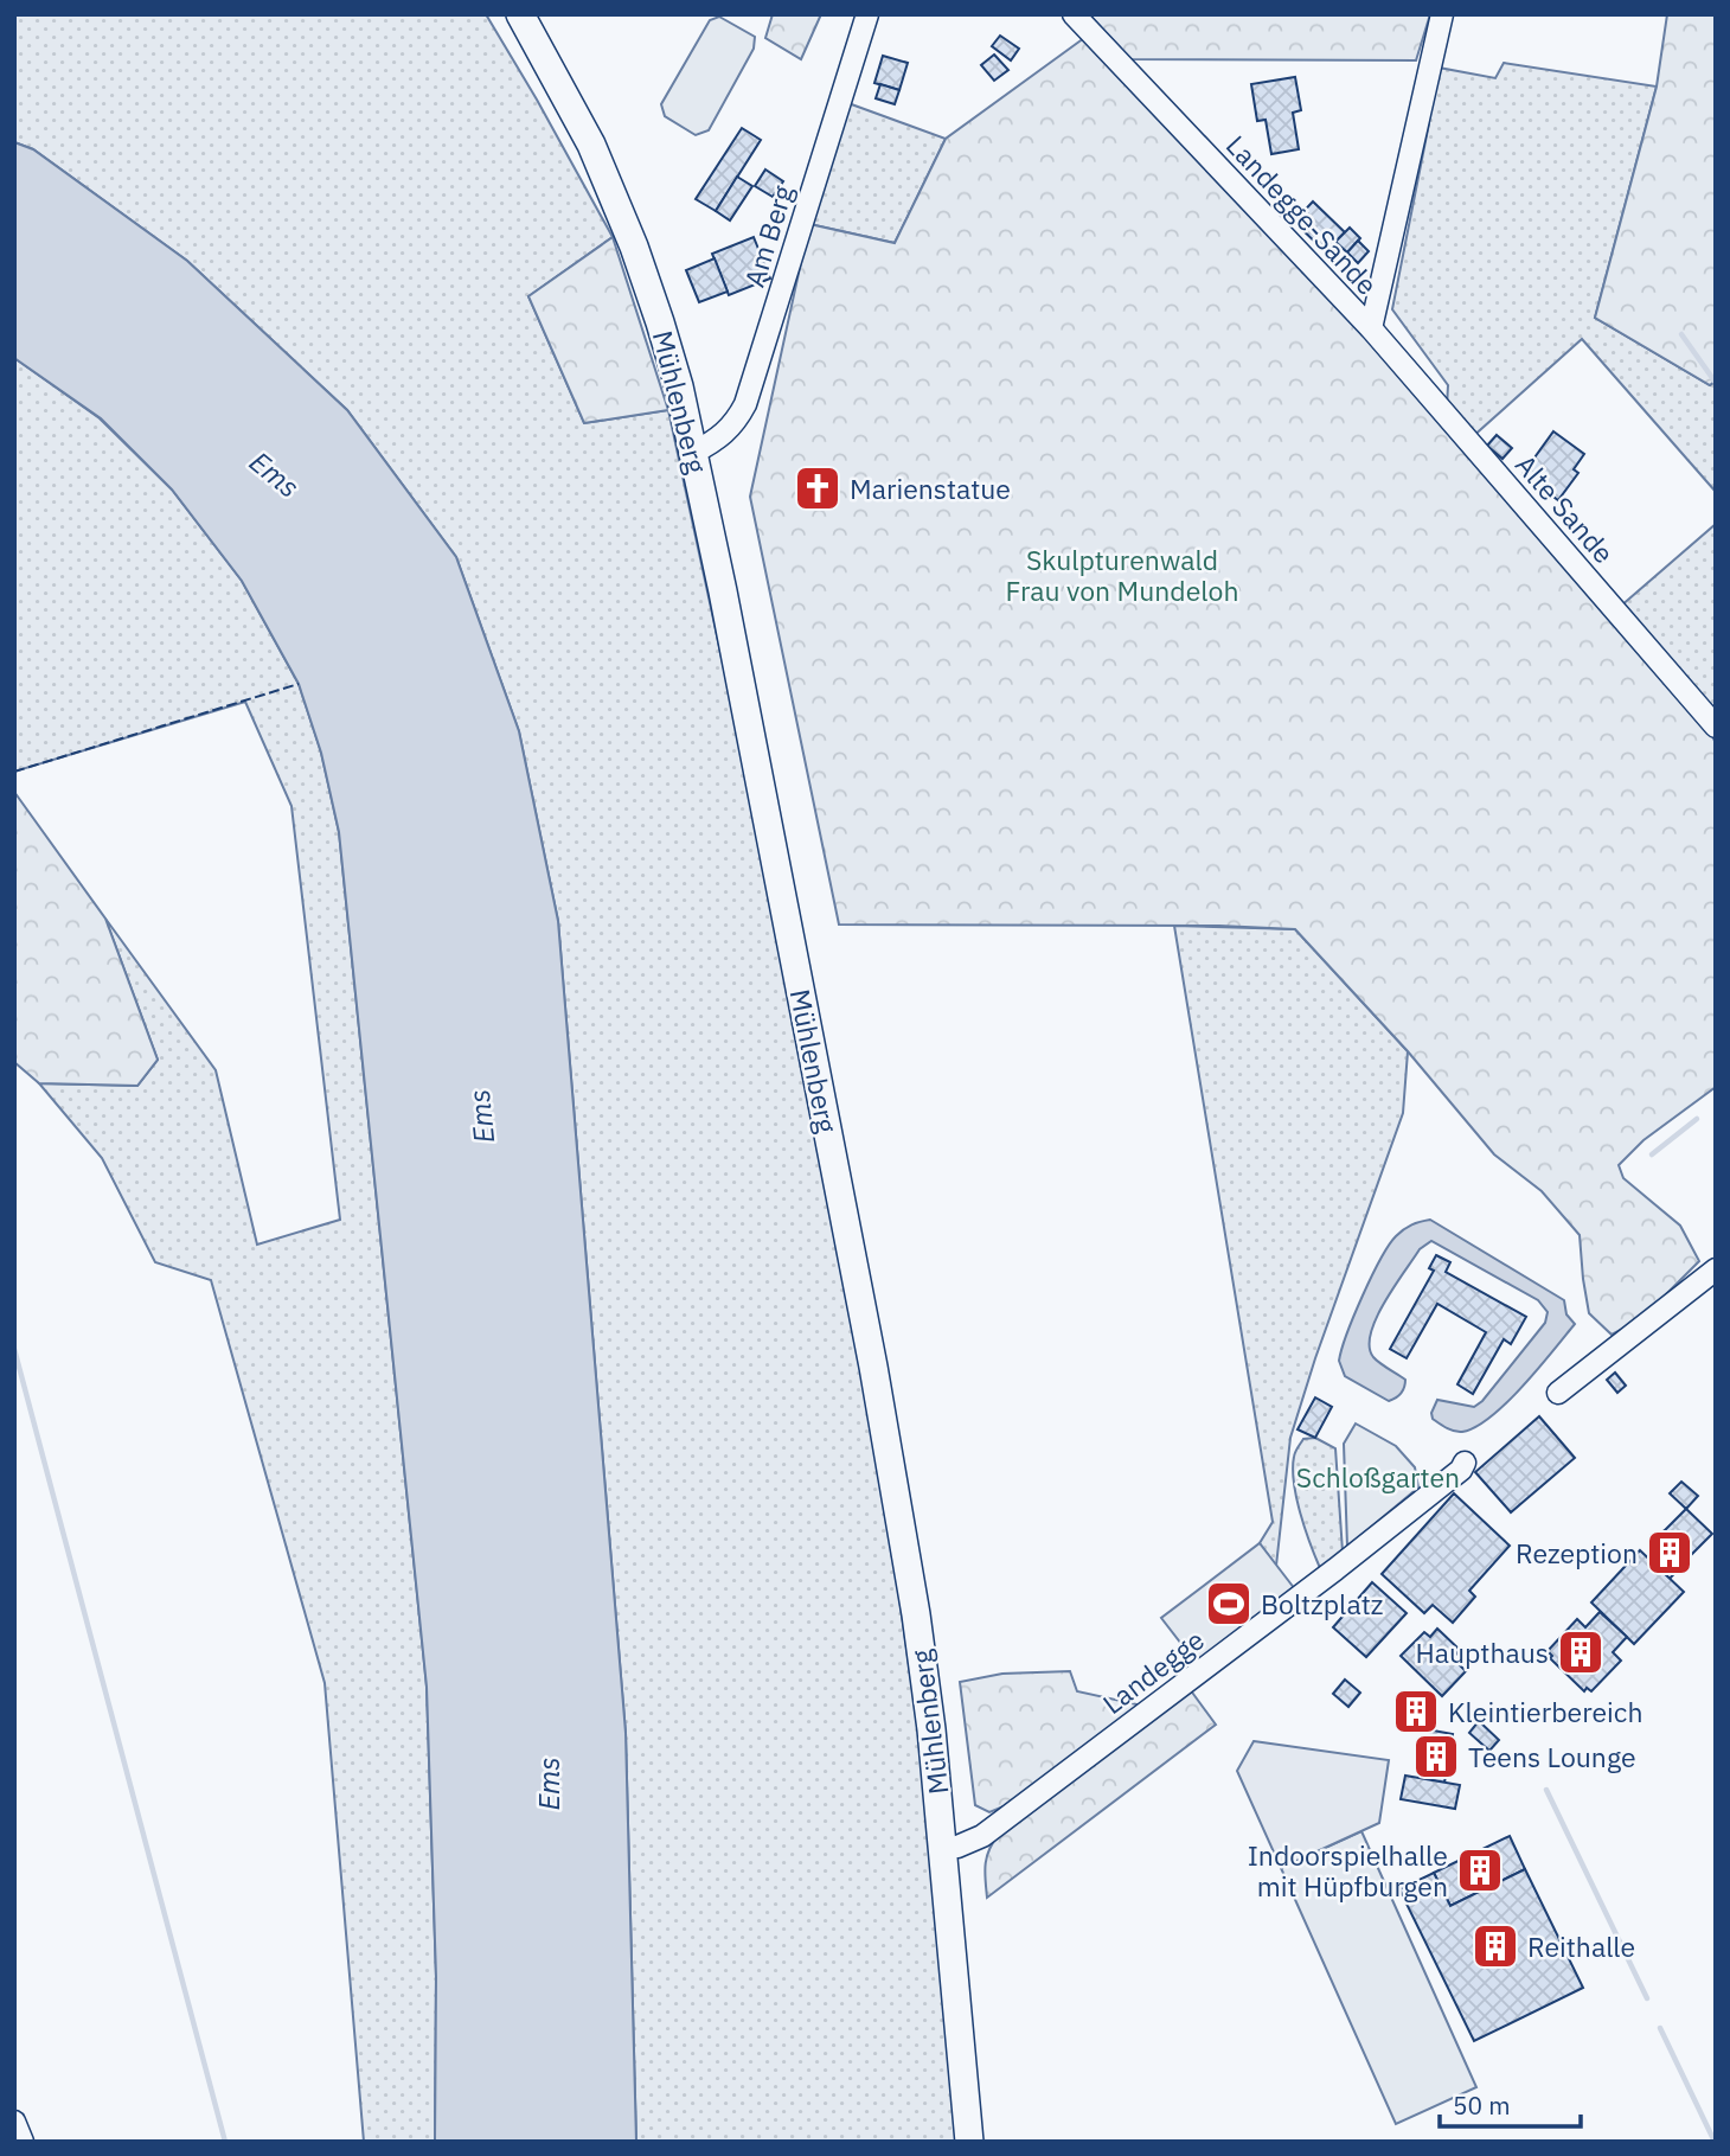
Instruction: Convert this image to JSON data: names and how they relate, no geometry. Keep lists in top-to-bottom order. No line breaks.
{"streets":{"main road":["Mühlenberg"],"street":["Landegge-Sande","Am Berg","Alte Sande","Landegge"]},"crossings":[["Landegge-Sande","Alte Sande"],["Am Berg","Mühlenberg"],["Mühlenberg","Landegge"]],"water":["Ems"],"parks":["Skulpturenwald Frau von Mundeloh","Schloßgarten"],"places":{"church":["Marienstatue"],"building":["Rezeption","Haupthaus","Kleintierbereich","Teens Lounge","Indoorspielhalle mit Hüpfburgen","Reithalle"],"sports":["Boltzplatz"]},"scale_bar":"50 m"}
